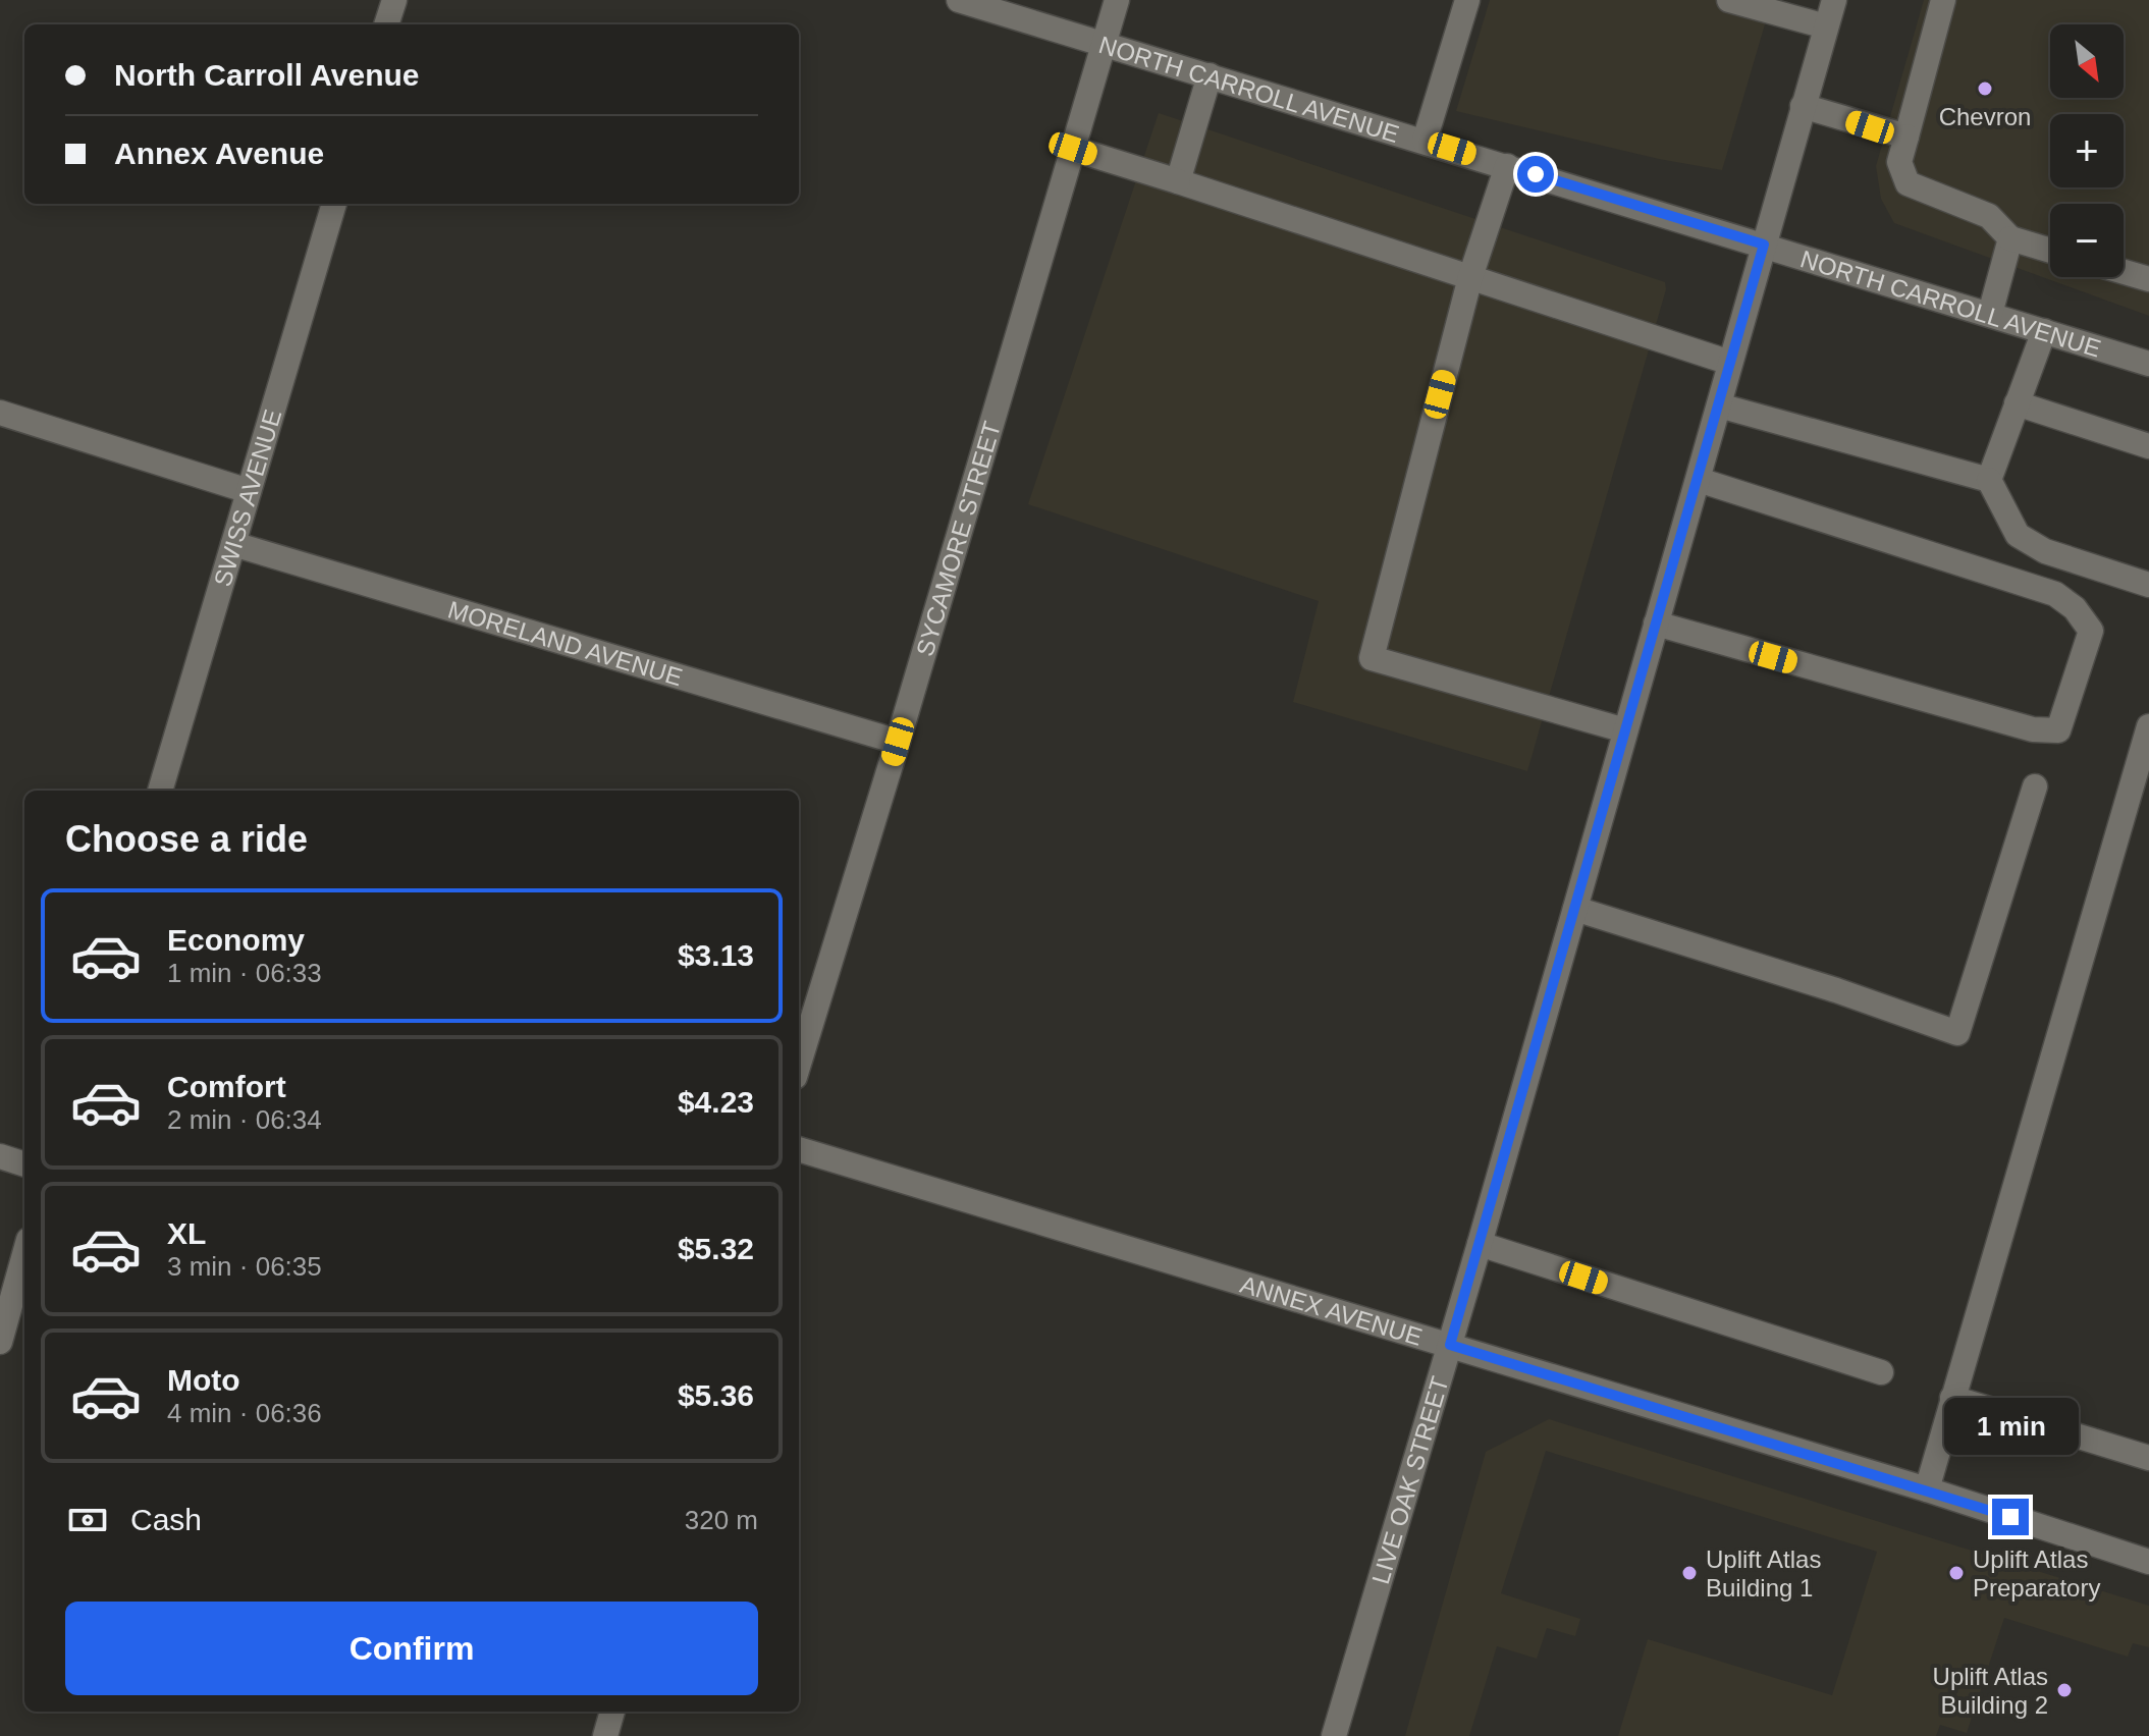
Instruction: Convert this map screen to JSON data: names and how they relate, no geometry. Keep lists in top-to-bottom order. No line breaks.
{"streets":{"street":["NORTH CARROLL AVENUE","SWISS AVENUE","SYCAMORE STREET","MORELAND AVENUE","ANNEX AVENUE","LIVE OAK STREET"]},"crossings":[["NORTH CARROLL AVENUE","SYCAMORE STREET"],["NORTH CARROLL AVENUE","LIVE OAK STREET"],["SWISS AVENUE","MORELAND AVENUE"],["SYCAMORE STREET","MORELAND AVENUE"],["ANNEX AVENUE","LIVE OAK STREET"]],"places":["Chevron","Uplift Atlas Building 1","Uplift Atlas Preparatory","Uplift Atlas Building 2"],"north":"bottom right","page":{"map_buttons":["+","−"],"banner":["North Carroll Avenue","Annex Avenue"],"heading":"Choose a ride","list":[{"name":"Economy","note":"1 min · 06:33","value":"$3.13"},{"name":"Comfort","note":"2 min · 06:34","value":"$4.23"},{"name":"XL","note":"3 min · 06:35","value":"$5.32"},{"name":"Moto","note":"4 min · 06:36","value":"$5.36"}],"bubble":"1 min","pay":["Cash","320 m"],"buttons":"Confirm"}}
